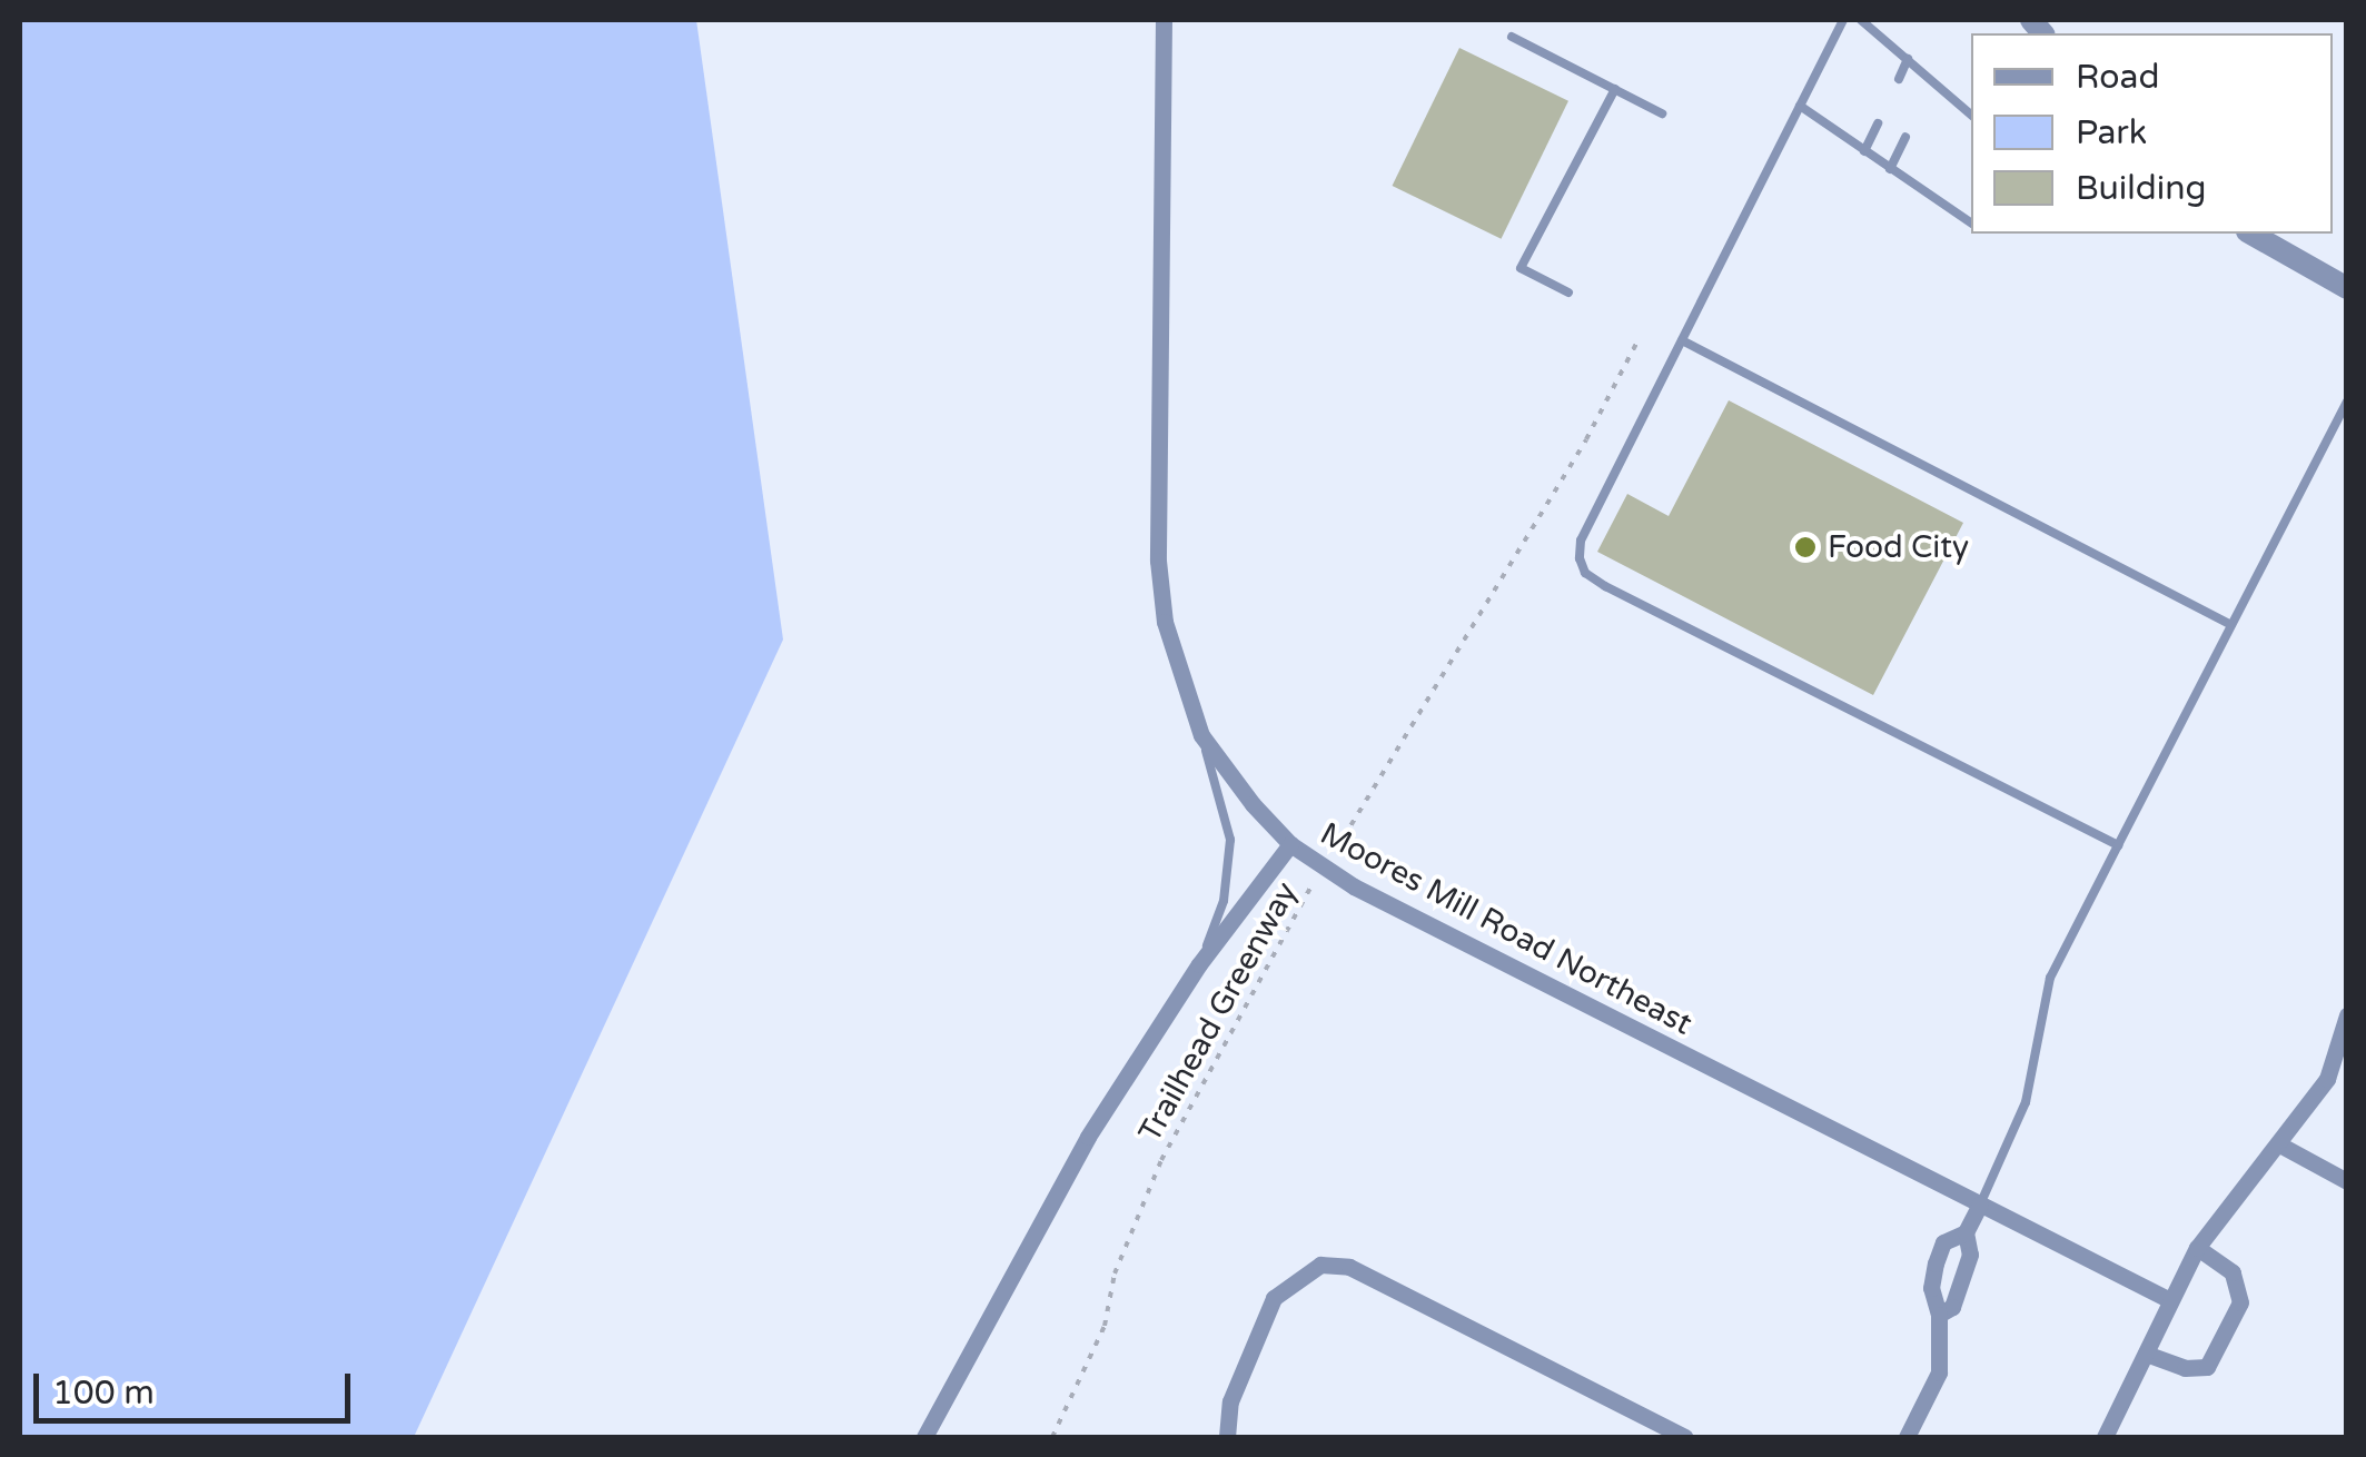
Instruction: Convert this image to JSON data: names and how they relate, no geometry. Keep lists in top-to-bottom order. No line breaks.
{"streets":{"street":["Moores Mill Road Northeast"],"path":["Trailhead Greenway"]},"crossings":[["Moores Mill Road Northeast","Trailhead Greenway"]],"places":["Food City"],"legend":["Road","Park","Building"],"scale_bar":"100 m"}
